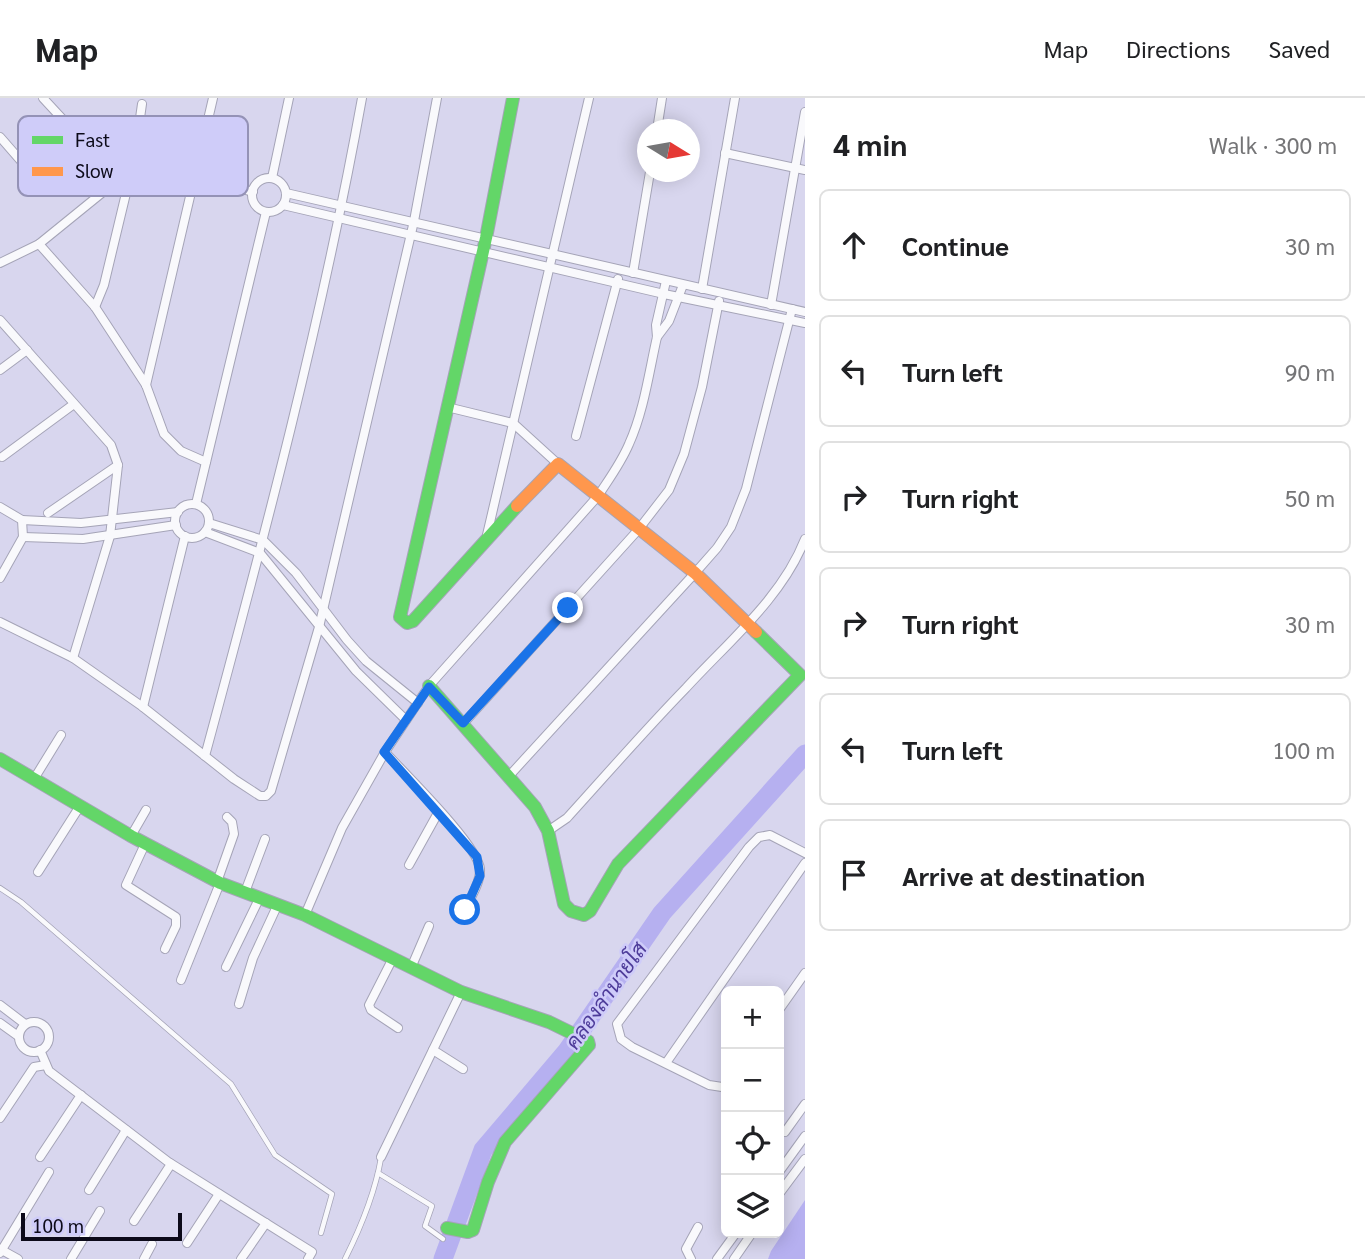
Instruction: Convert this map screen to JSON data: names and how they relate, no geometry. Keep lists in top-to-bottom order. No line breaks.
{"water":["คลองลำนายโส"],"legend":["Fast","Slow"],"scale_bar":"100 m","north":"right","page":{"header":"Map","nav":["Map","Directions","Saved"],"heading":["4 min","Walk · 300 m"],"list":[["Continue","30 m"],["Turn left","90 m"],["Turn right","50 m"],["Turn right","30 m"],["Turn left","100 m"],"Arrive at destination"],"map_buttons":["+","−"],"scale":"100 m"}}
